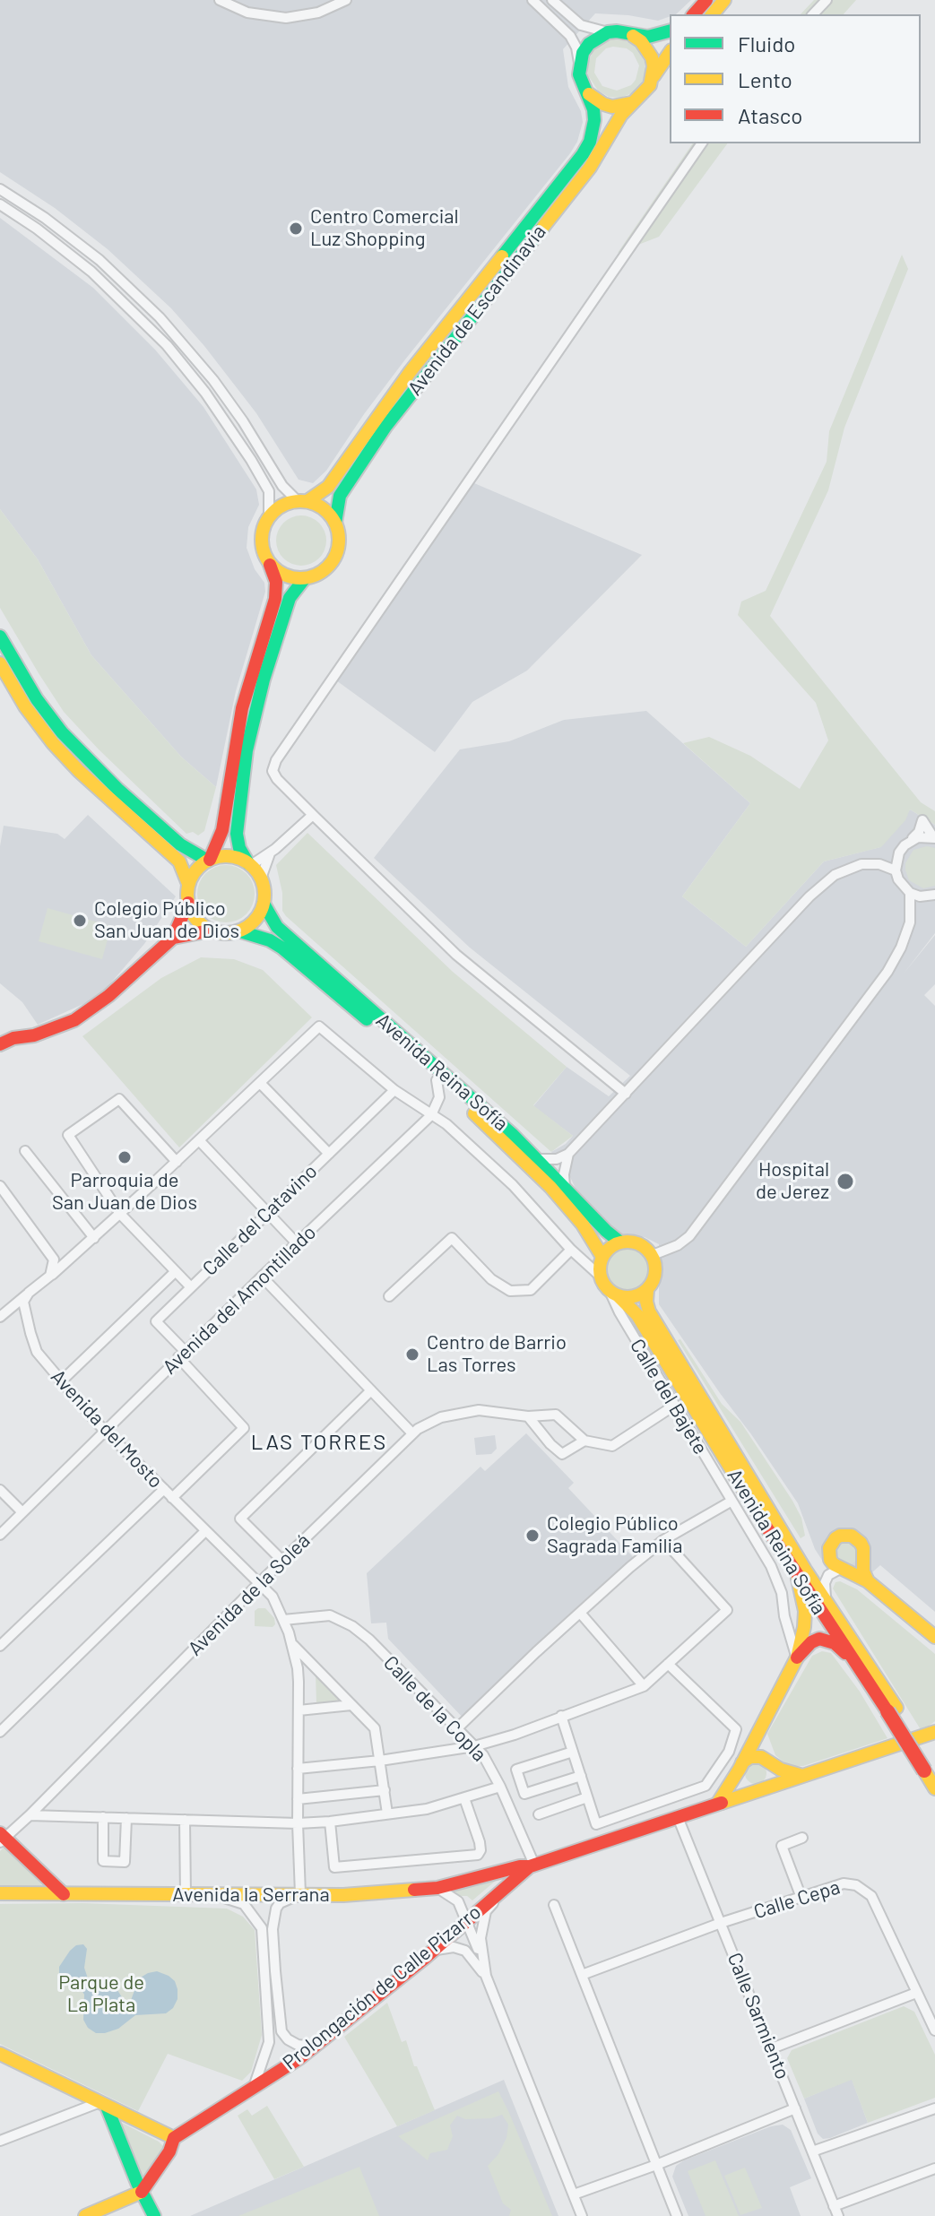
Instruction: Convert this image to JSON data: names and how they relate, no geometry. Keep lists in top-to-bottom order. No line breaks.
{"streets":{"main road":["Avenida de Escandinavia","Avenida Reina Sofía","Avenida la Serrana","Prolongación de Calle Pizarro"],"street":["Calle del Catavino","Avenida del Amontillado","Calle del Bajete","Avenida del Mosto","Avenida de la Soleá","Calle de la Copla","Calle Cepa","Calle Sarmiento"]},"crossings":[["Avenida Reina Sofía","Calle del Bajete"],["Calle del Catavino","Avenida del Amontillado"],["Avenida del Amontillado","Avenida del Mosto"],["Avenida del Mosto","Avenida de la Soleá"],["Avenida del Mosto","Calle de la Copla"],["Avenida del Mosto","Avenida la Serrana"],["Calle de la Copla","Avenida la Serrana"],["Calle de la Copla","Prolongación de Calle Pizarro"],["Avenida la Serrana","Prolongación de Calle Pizarro"],["Calle Cepa","Calle Sarmiento"]],"districts":["LAS TORRES"],"parks":["Parque de La Plata"],"places":["Centro Comercial Luz Shopping","Colegio Público San Juan de Dios","Parroquia de San Juan de Dios","Hospital de Jerez","Centro de Barrio Las Torres","Colegio Público Sagrada Familia"],"legend":["Fluido","Lento","Atasco"]}
